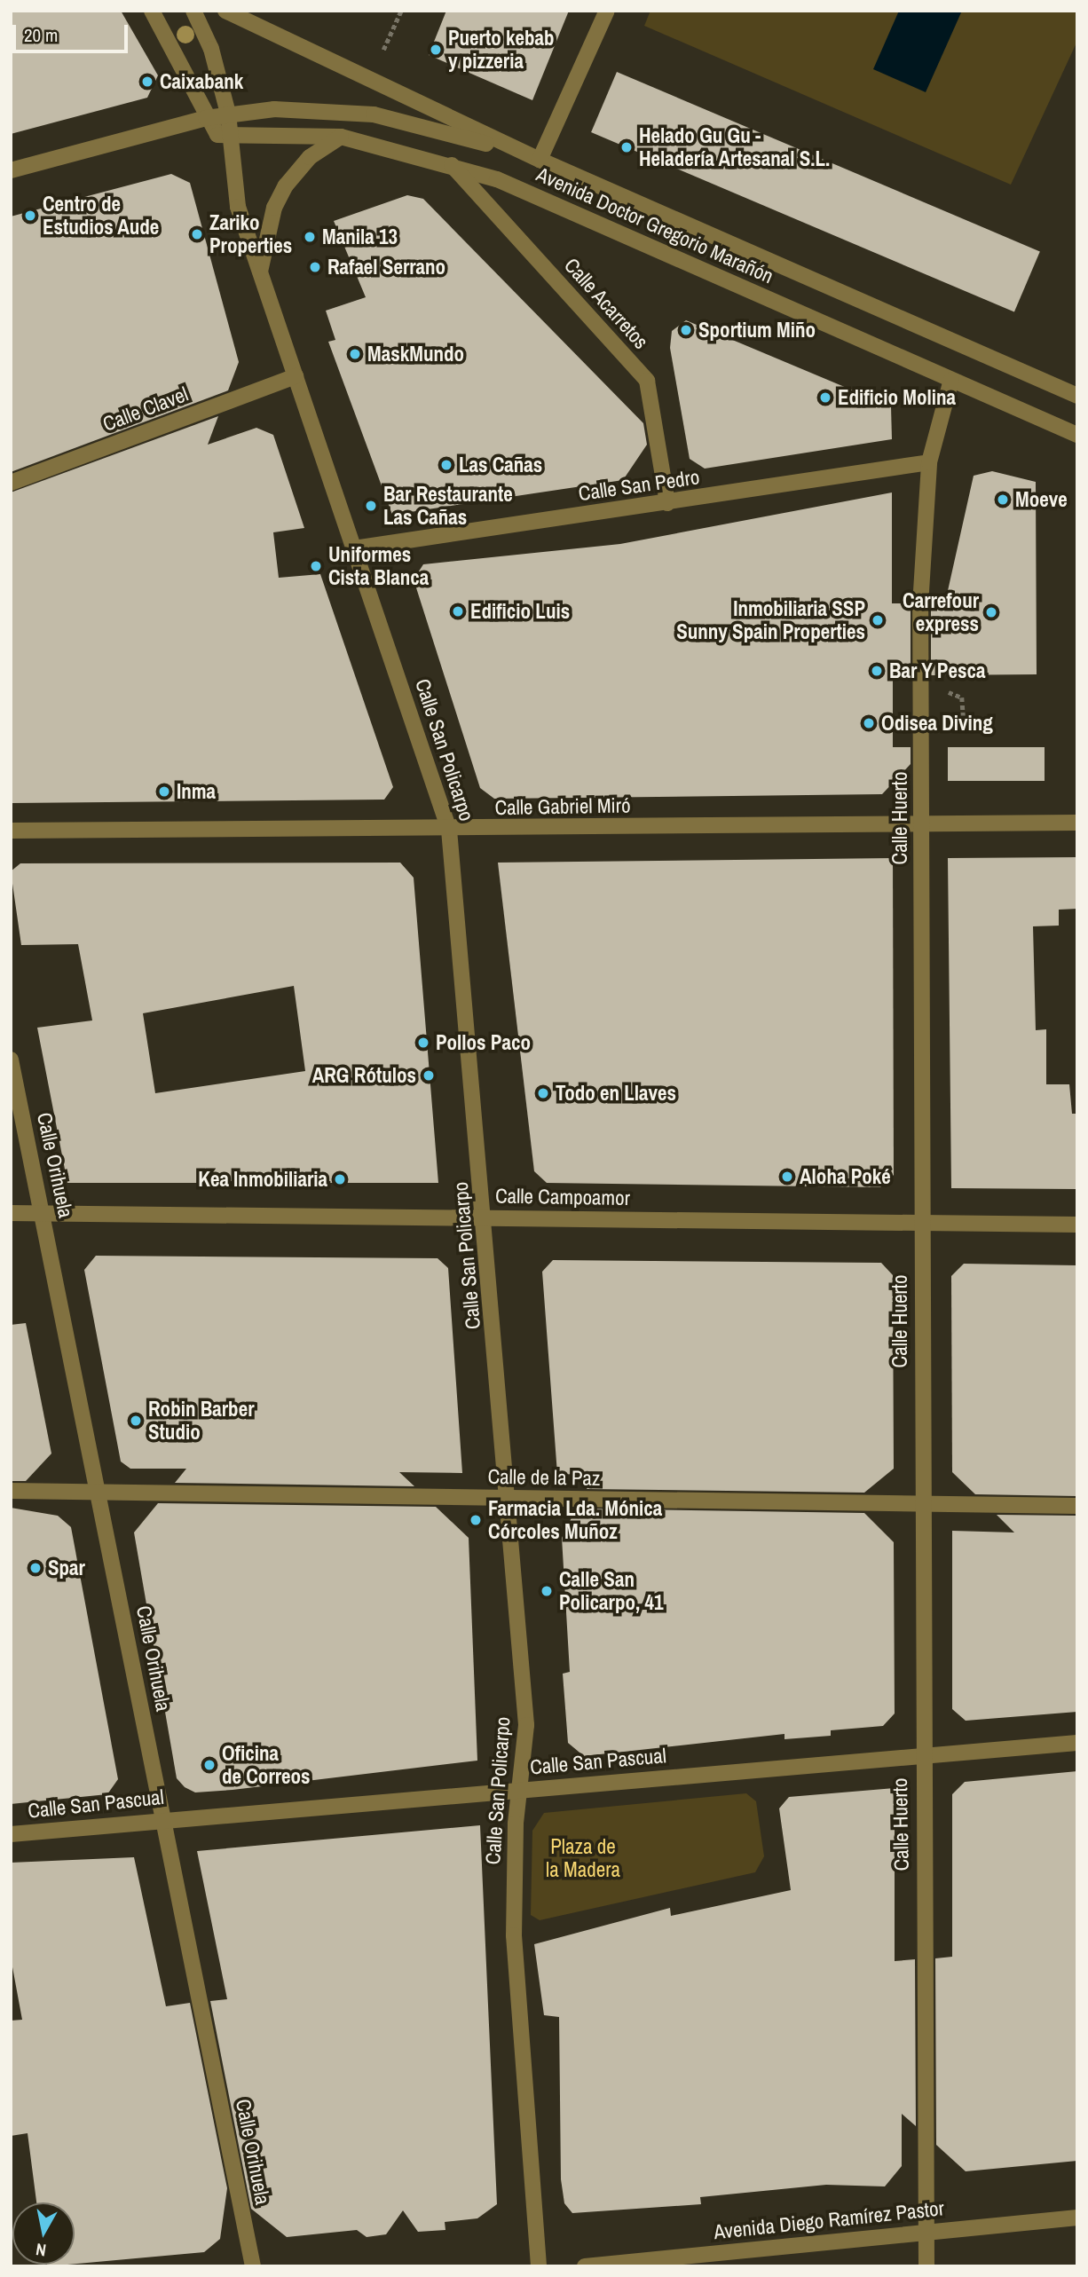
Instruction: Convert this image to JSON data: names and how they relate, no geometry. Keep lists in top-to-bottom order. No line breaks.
{"streets":{"street":["Avenida Doctor Gregorio Marañón","Calle Acarretos","Calle Clavel","Calle San Pedro","Calle San Policarpo","Calle Gabriel Miró","Calle Huerto","Calle Orihuela","Calle Campoamor","Calle de la Paz","Calle San Pascual","Avenida Diego Ramírez Pastor"]},"crossings":[["Avenida Doctor Gregorio Marañón","Calle Acarretos"],["Avenida Doctor Gregorio Marañón","Calle San Policarpo"],["Avenida Doctor Gregorio Marañón","Calle Huerto"],["Calle Acarretos","Calle San Pedro"],["Calle Clavel","Calle San Policarpo"],["Calle San Pedro","Calle San Policarpo"],["Calle San Pedro","Calle Huerto"],["Calle San Policarpo","Calle Gabriel Miró"],["Calle San Policarpo","Calle Campoamor"],["Calle San Policarpo","Calle de la Paz"],["Calle San Policarpo","Calle San Pascual"],["Calle Gabriel Miró","Calle Huerto"],["Calle Huerto","Calle Campoamor"],["Calle Huerto","Calle de la Paz"],["Calle Huerto","Calle San Pascual"],["Calle Huerto","Avenida Diego Ramírez Pastor"],["Calle Orihuela","Calle Campoamor"],["Calle Orihuela","Calle de la Paz"],["Calle Orihuela","Calle San Pascual"]],"parks":["Plaza de la Madera"],"places":["Puerto kebab y pizzeria","Caixabank","Helado Gu Gu - Heladería Artesanal S.L.","Centro de Estudios Aude","Zariko Properties","Manila 13","Rafael Serrano","Sportium Miño","MaskMundo","Edificio Molina","Las Cañas","Moeve","Bar Restaurante Las Cañas","Uniformes Cista Blanca","Edificio Luis","Carrefour express","Inmobiliaria SSP Sunny Spain Properties","Bar Y Pesca","Odisea Diving","Inma","Pollos Paco","ARG Rótulos","Todo en Llaves","Aloha Poké","Kea Inmobiliaria","Robin Barber Studio","Farmacia Lda. Mónica Córcoles Muñoz","Spar","Calle San Policarpo, 41","Oficina de Correos"],"scale_bar":"20 m","north":"bottom"}
